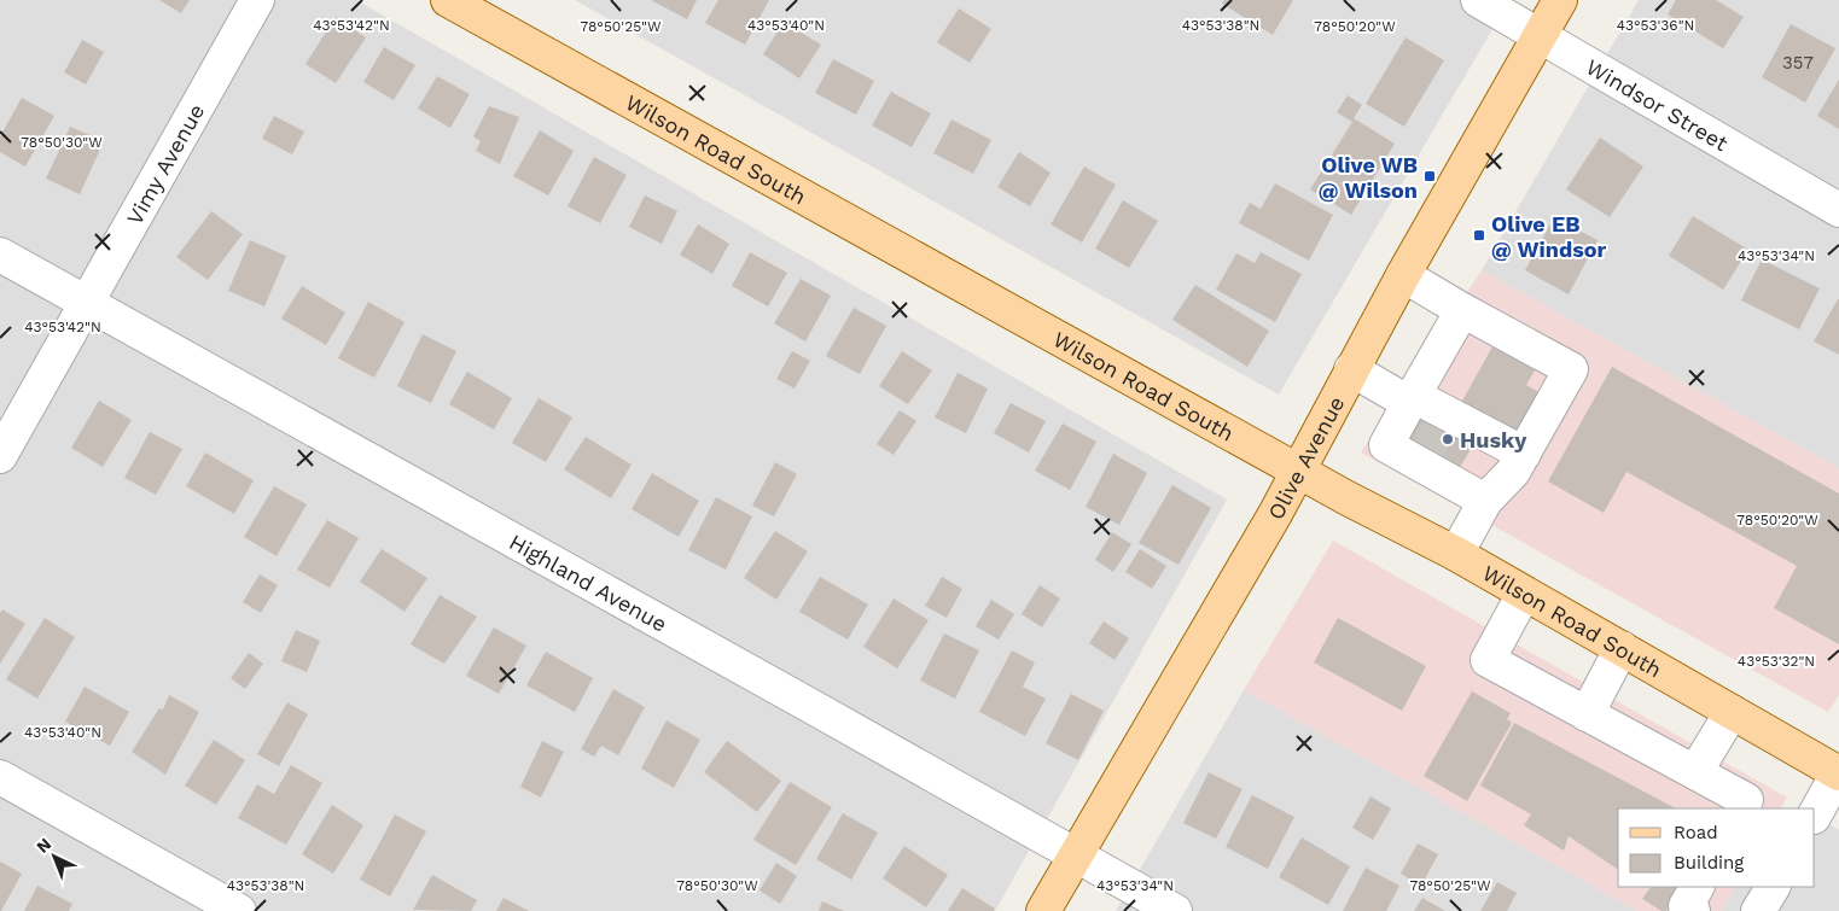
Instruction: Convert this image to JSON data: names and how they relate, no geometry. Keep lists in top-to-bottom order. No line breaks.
{"streets":{"main road":["Wilson Road South","Olive Avenue"],"street":["Windsor Street","Vimy Avenue","Highland Avenue"]},"crossings":[["Windsor Street","Olive Avenue"],["Wilson Road South","Olive Avenue"],["Vimy Avenue","Highland Avenue"],["Olive Avenue","Highland Avenue"]],"places":{"transit":["Olive WB @ Wilson","Olive EB @ Windsor"],"other":["Husky"]},"house_numbers":["357"],"legend":["Road","Building"],"north":"top left","coordinates":["43°53'42\"N","43°53'40\"N","43°53'38\"N","43°53'36\"N","78°50'20\"W","78°50'25\"W","78°50'30\"W","43°53'34\"N","43°53'32\"N"]}
